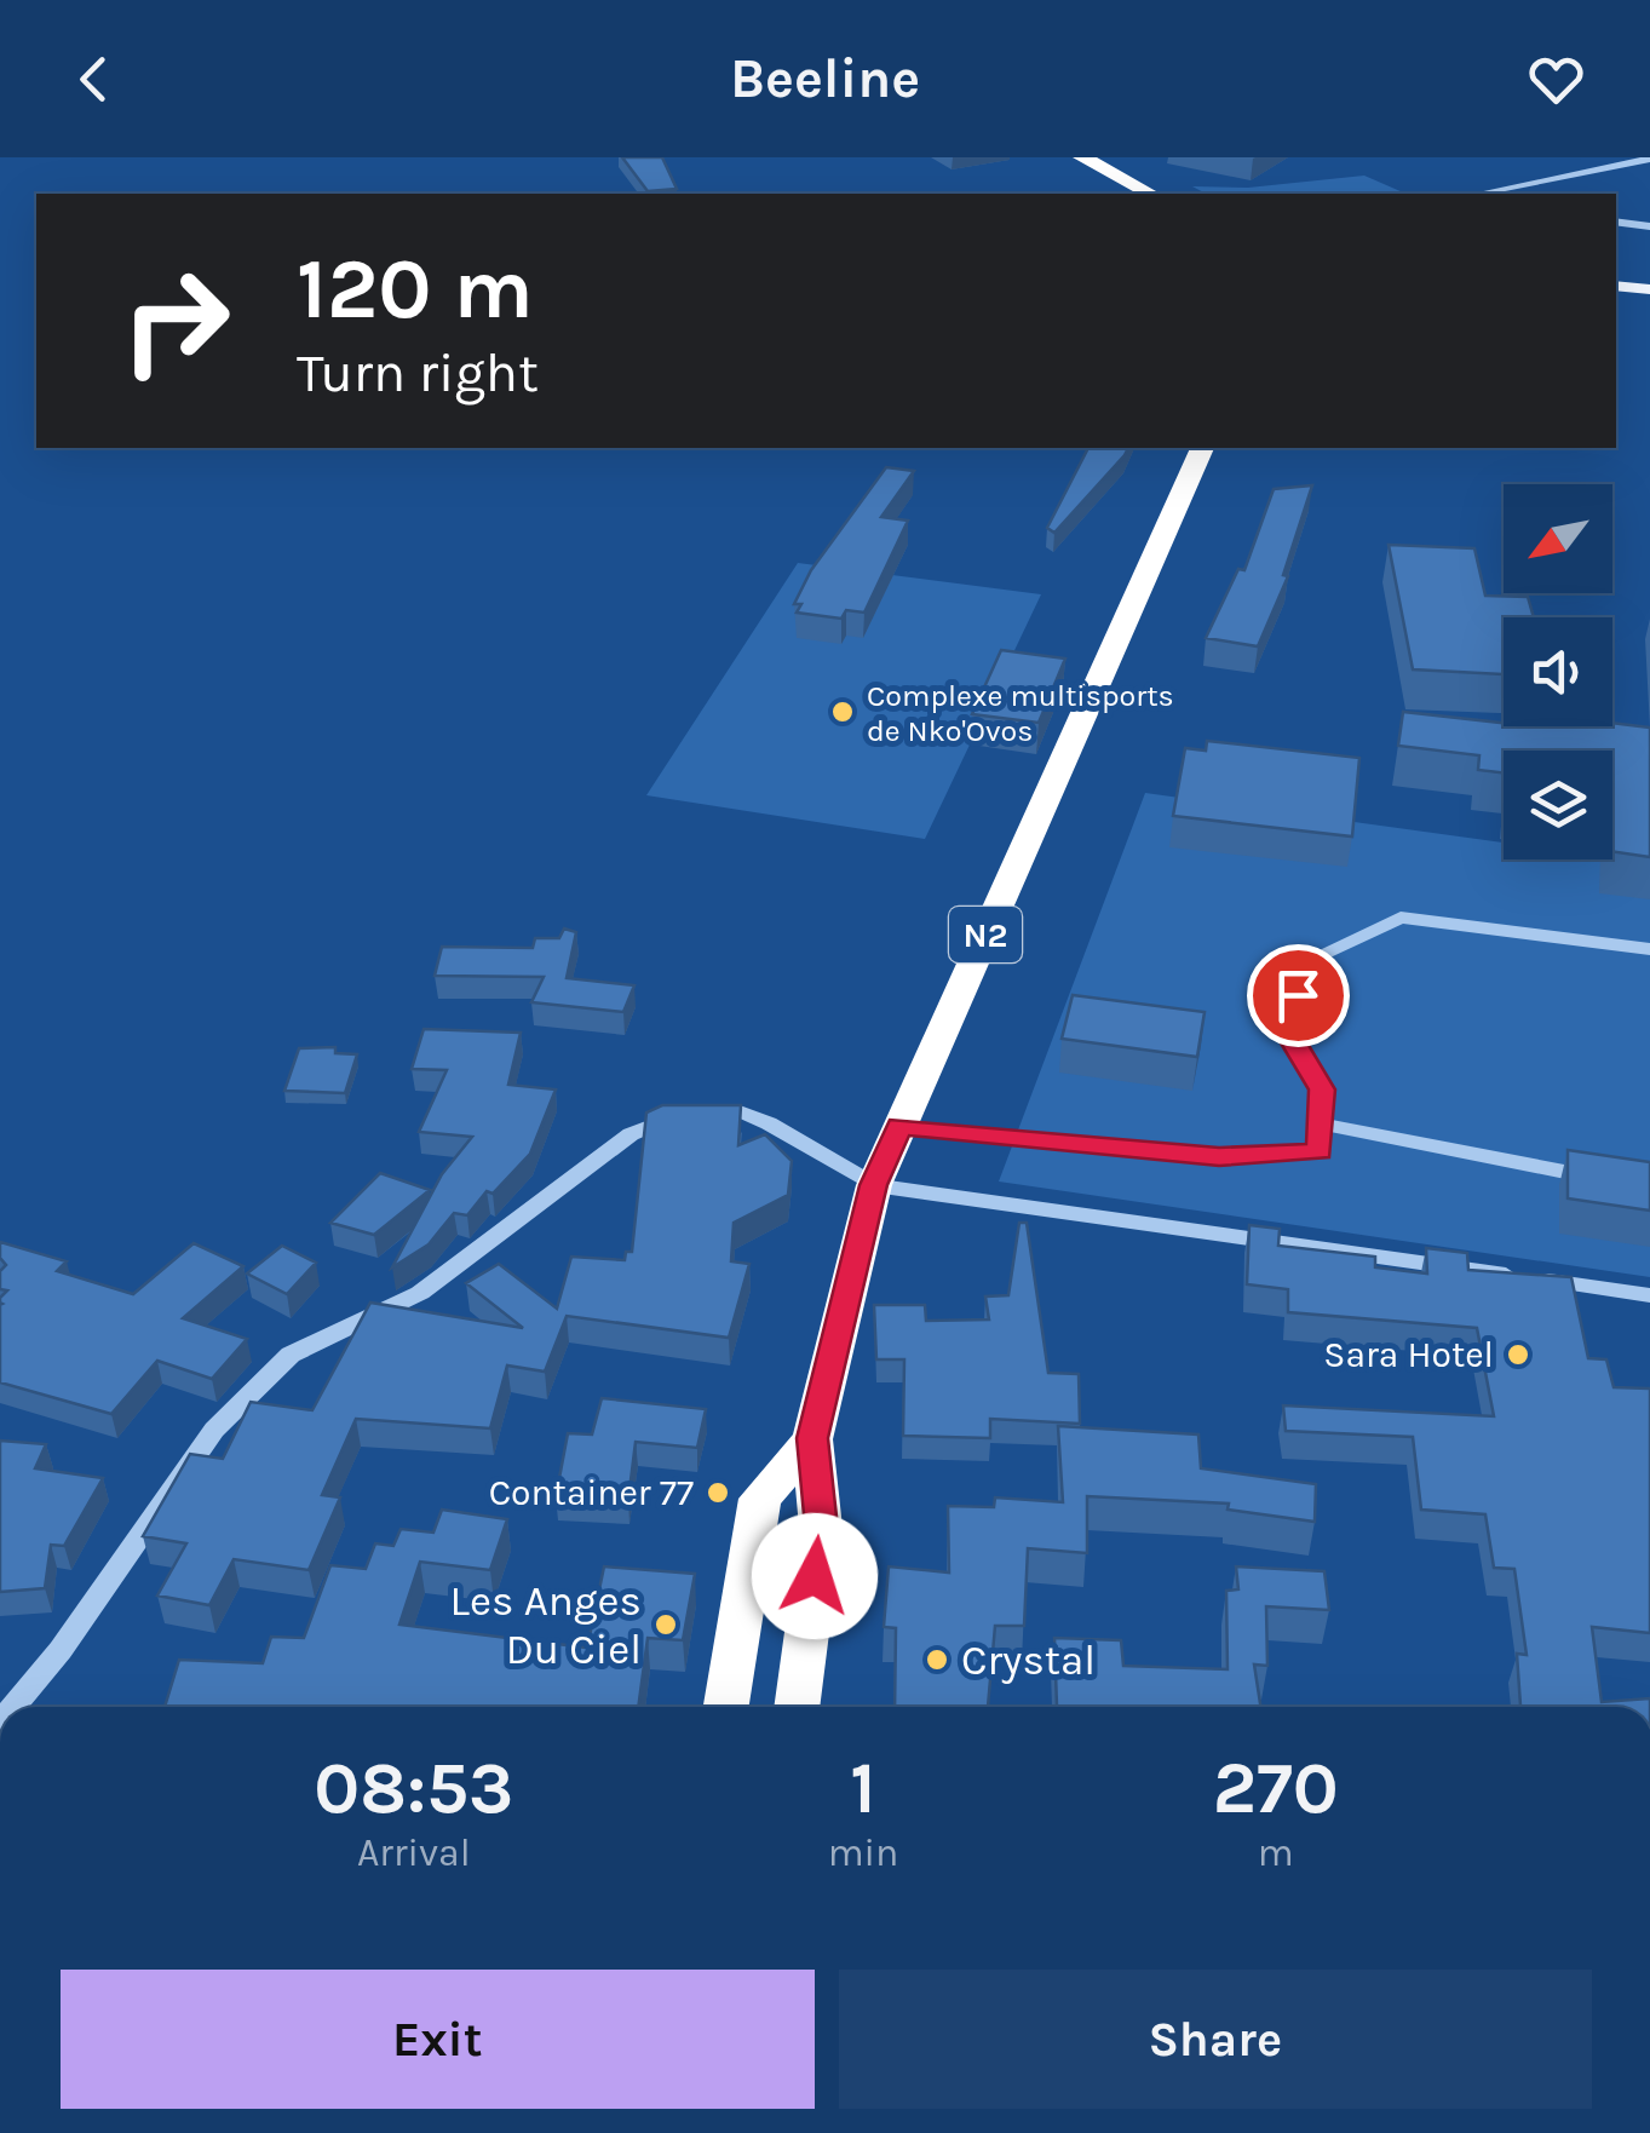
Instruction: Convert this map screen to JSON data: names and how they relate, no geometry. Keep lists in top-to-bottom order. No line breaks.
{"streets":{"highway":["N2"]},"places":["Complexe multisports de Nko'Ovos","Sara Hotel","Container 77","Les Anges Du Ciel","Crystal"],"north":"bottom left","page":{"header":"Beeline","turn":["120 m","Turn right"],"eta":["08:53","Arrival","1","min","270","m"],"buttons":["Exit","Share"]}}
